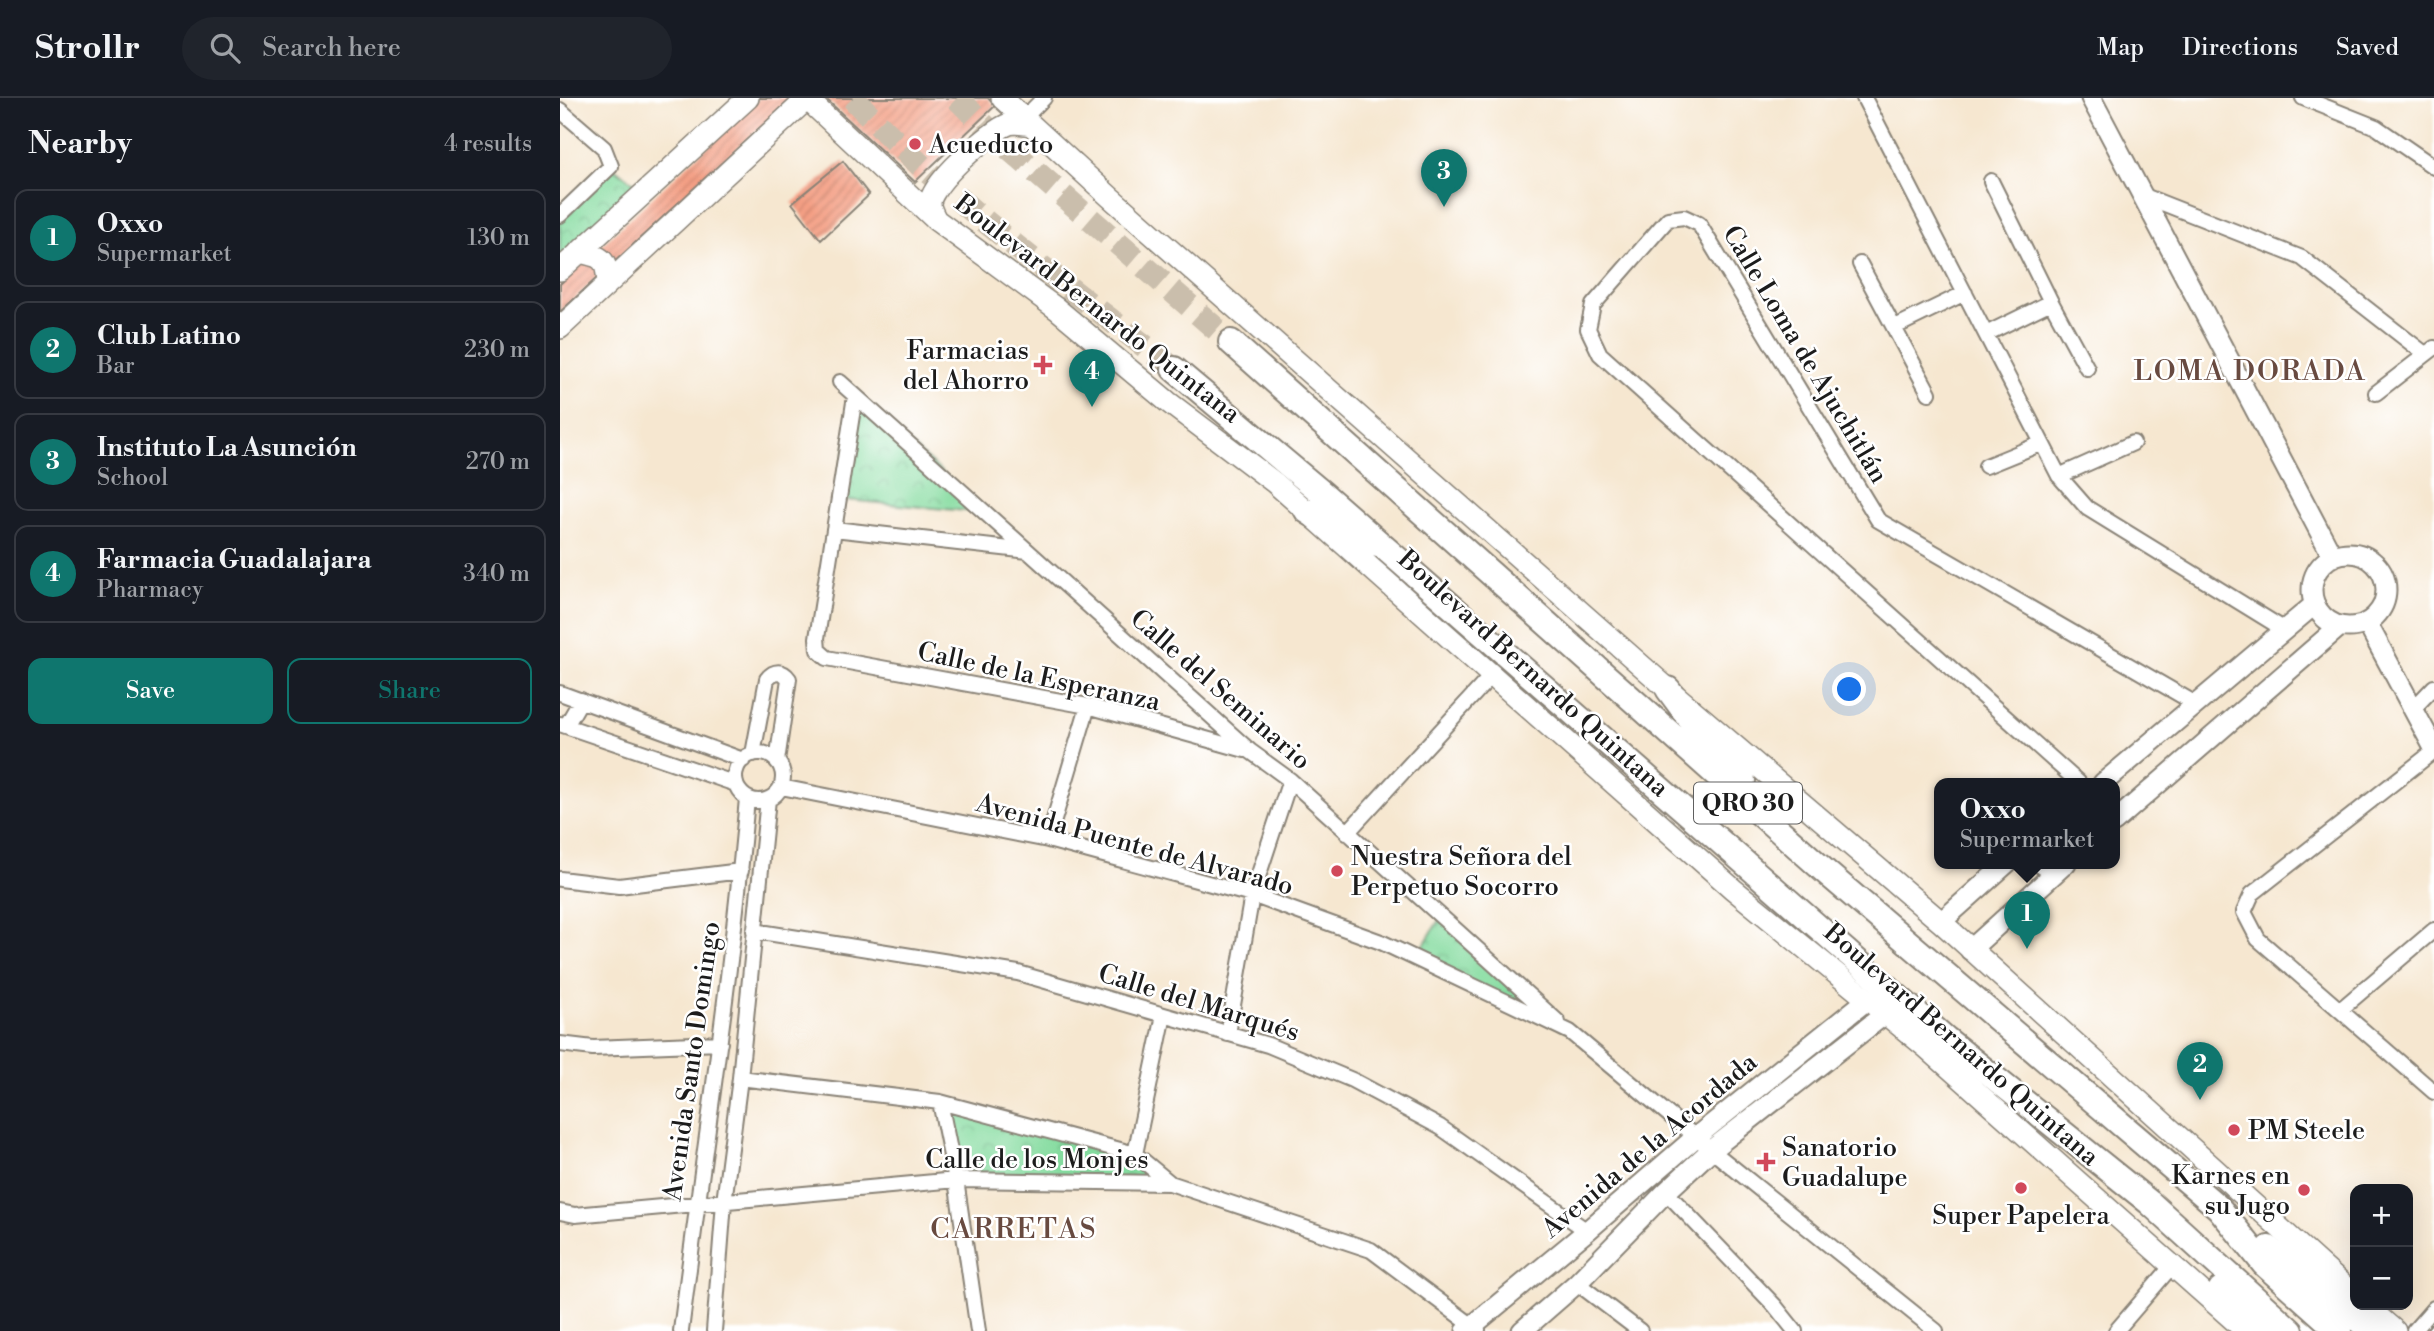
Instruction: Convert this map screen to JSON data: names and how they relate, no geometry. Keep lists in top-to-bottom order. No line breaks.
{"streets":{"highway":["Boulevard Bernardo Quintana","QRO 30"],"street":["Calle Loma de Ajuchitlán","Calle de la Esperanza","Calle del Seminario","Avenida Puente de Alvarado","Calle del Marqués","Avenida Santo Domingo","Avenida de la Acordada","Calle de los Monjes"]},"crossings":[["Boulevard Bernardo Quintana","Avenida de la Acordada"],["Calle de la Esperanza","Calle del Seminario"],["Calle del Seminario","Avenida Puente de Alvarado"],["Avenida Puente de Alvarado","Avenida Santo Domingo"],["Avenida Puente de Alvarado","Avenida de la Acordada"],["Calle del Marqués","Avenida Santo Domingo"],["Calle del Marqués","Avenida de la Acordada"],["Avenida Santo Domingo","Calle de los Monjes"],["Avenida de la Acordada","Calle de los Monjes"]],"districts":["LOMA DORADA","CARRETAS"],"places":{"other":["Acueducto","Nuestra Señora del Perpetuo Socorro","PM Steele","Super Papelera","Karnes en su Jugo"],"health":["Farmacias del Ahorro","Sanatorio Guadalupe"]},"page":{"header":"Strollr","search":"Search here","nav":["Map","Directions","Saved"],"heading":["Nearby","4 results"],"pins":["3","4","1","2"],"list":[{"mark":"1","name":"Oxxo","note":"Supermarket","value":"130 m"},{"mark":"2","name":"Club Latino","note":"Bar","value":"230 m"},{"mark":"3","name":"Instituto La Asunción","note":"School","value":"270 m"},{"mark":"4","name":"Farmacia Guadalajara","note":"Pharmacy","value":"340 m"}],"buttons":["Save","Share"],"popup":["Oxxo","Supermarket"],"map_buttons":["+","−"]}}
